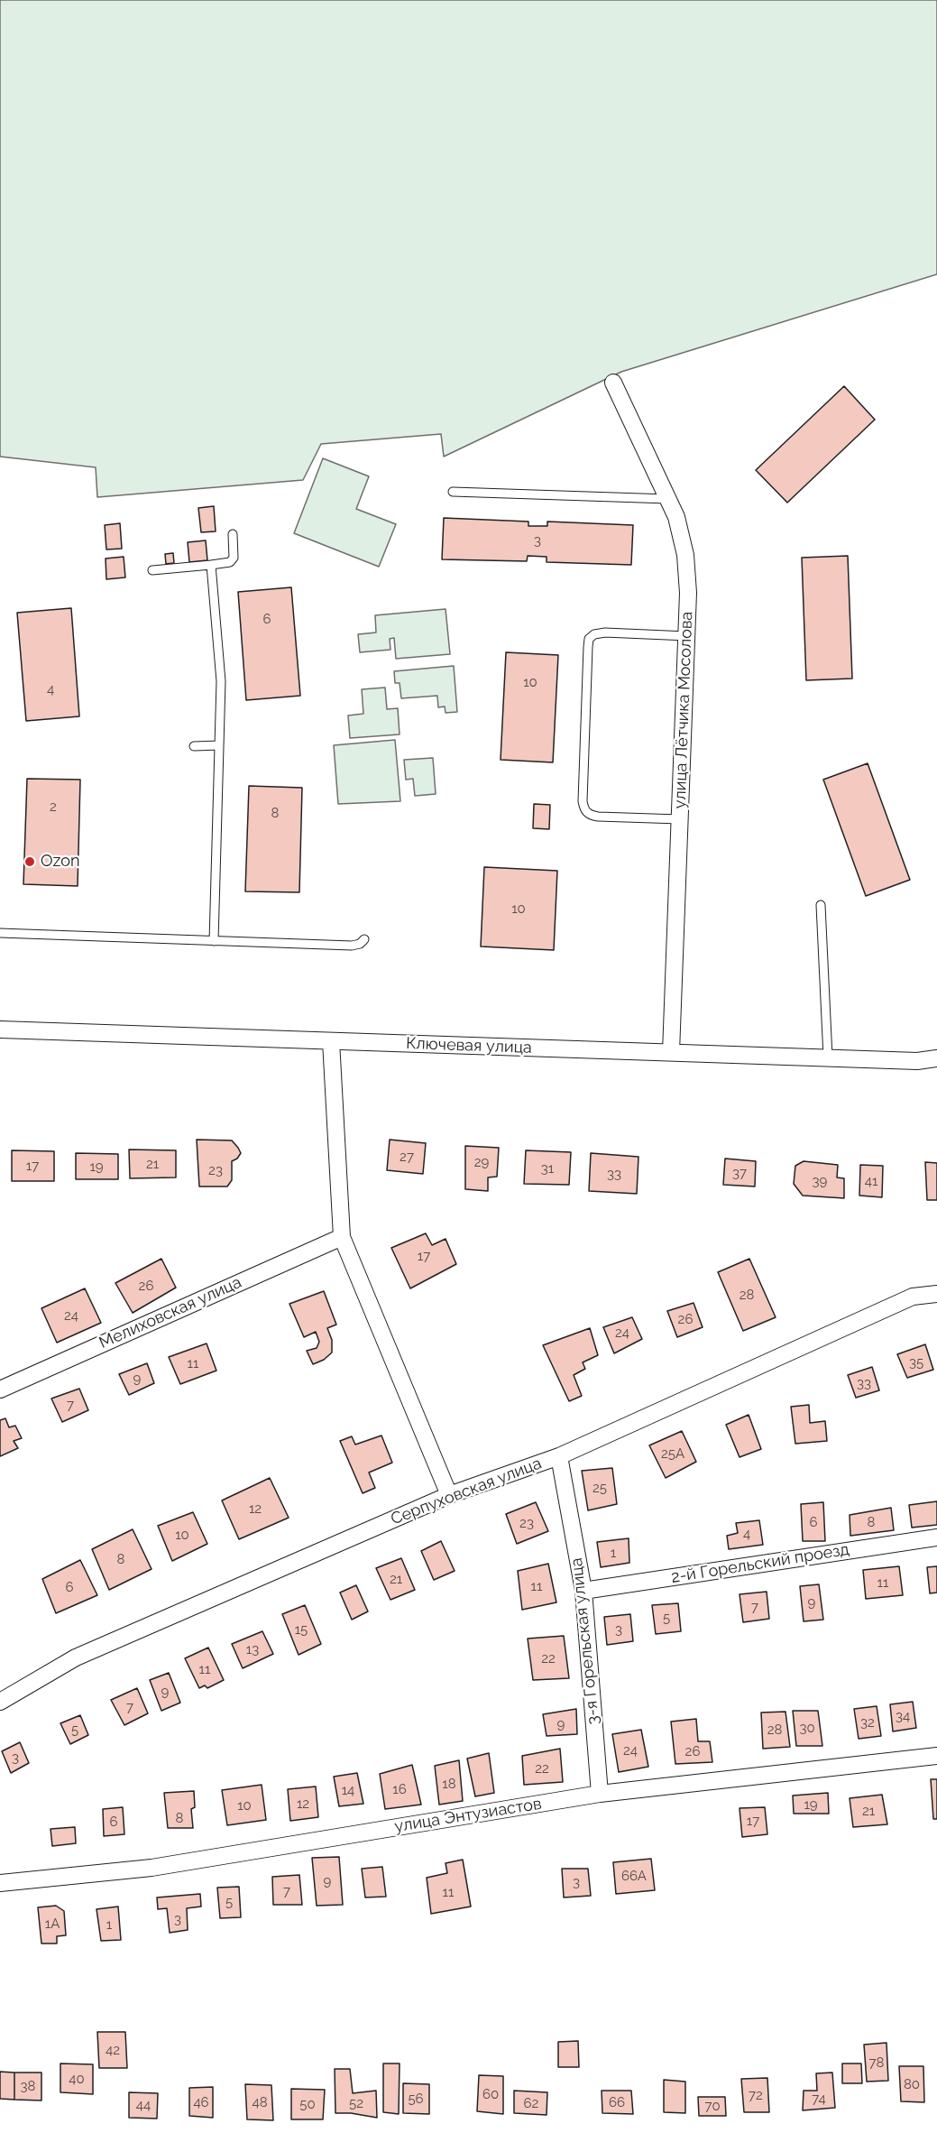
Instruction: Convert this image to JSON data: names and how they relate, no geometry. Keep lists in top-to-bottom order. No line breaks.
{"streets":{"street":["улица Лётчика Мосолова","Ключевая улица","Мелиховская улица","Серпуховская улица","2-й Горельский проезд","3-я Горельская улица","улица Энтузиастов"]},"crossings":[["улица Лётчика Мосолова","Ключевая улица"],["Серпуховская улица","3-я Горельская улица"],["2-й Горельский проезд","3-я Горельская улица"],["3-я Горельская улица","улица Энтузиастов"]],"places":["Ozon"],"house_numbers":["3","6","10","4","2","8","10","27","29","21","17","19","31","23","37","33","39","41","17","26","28","24","26","24","35","11","9","33","7","25А","25","12","6","8","23","4","10","1","8","21","11","11","6","9","7","5","15","3","13","22","11","9","7","34","32","9","30","5","28","24","26","3","22","18","16","14","12","19","10","21","8","17","6","66А","9","3","7","11","5","3","1А","1","42","78","40","80","38","60","72","56","74","46","48","66","52","62","50","44","70"]}
